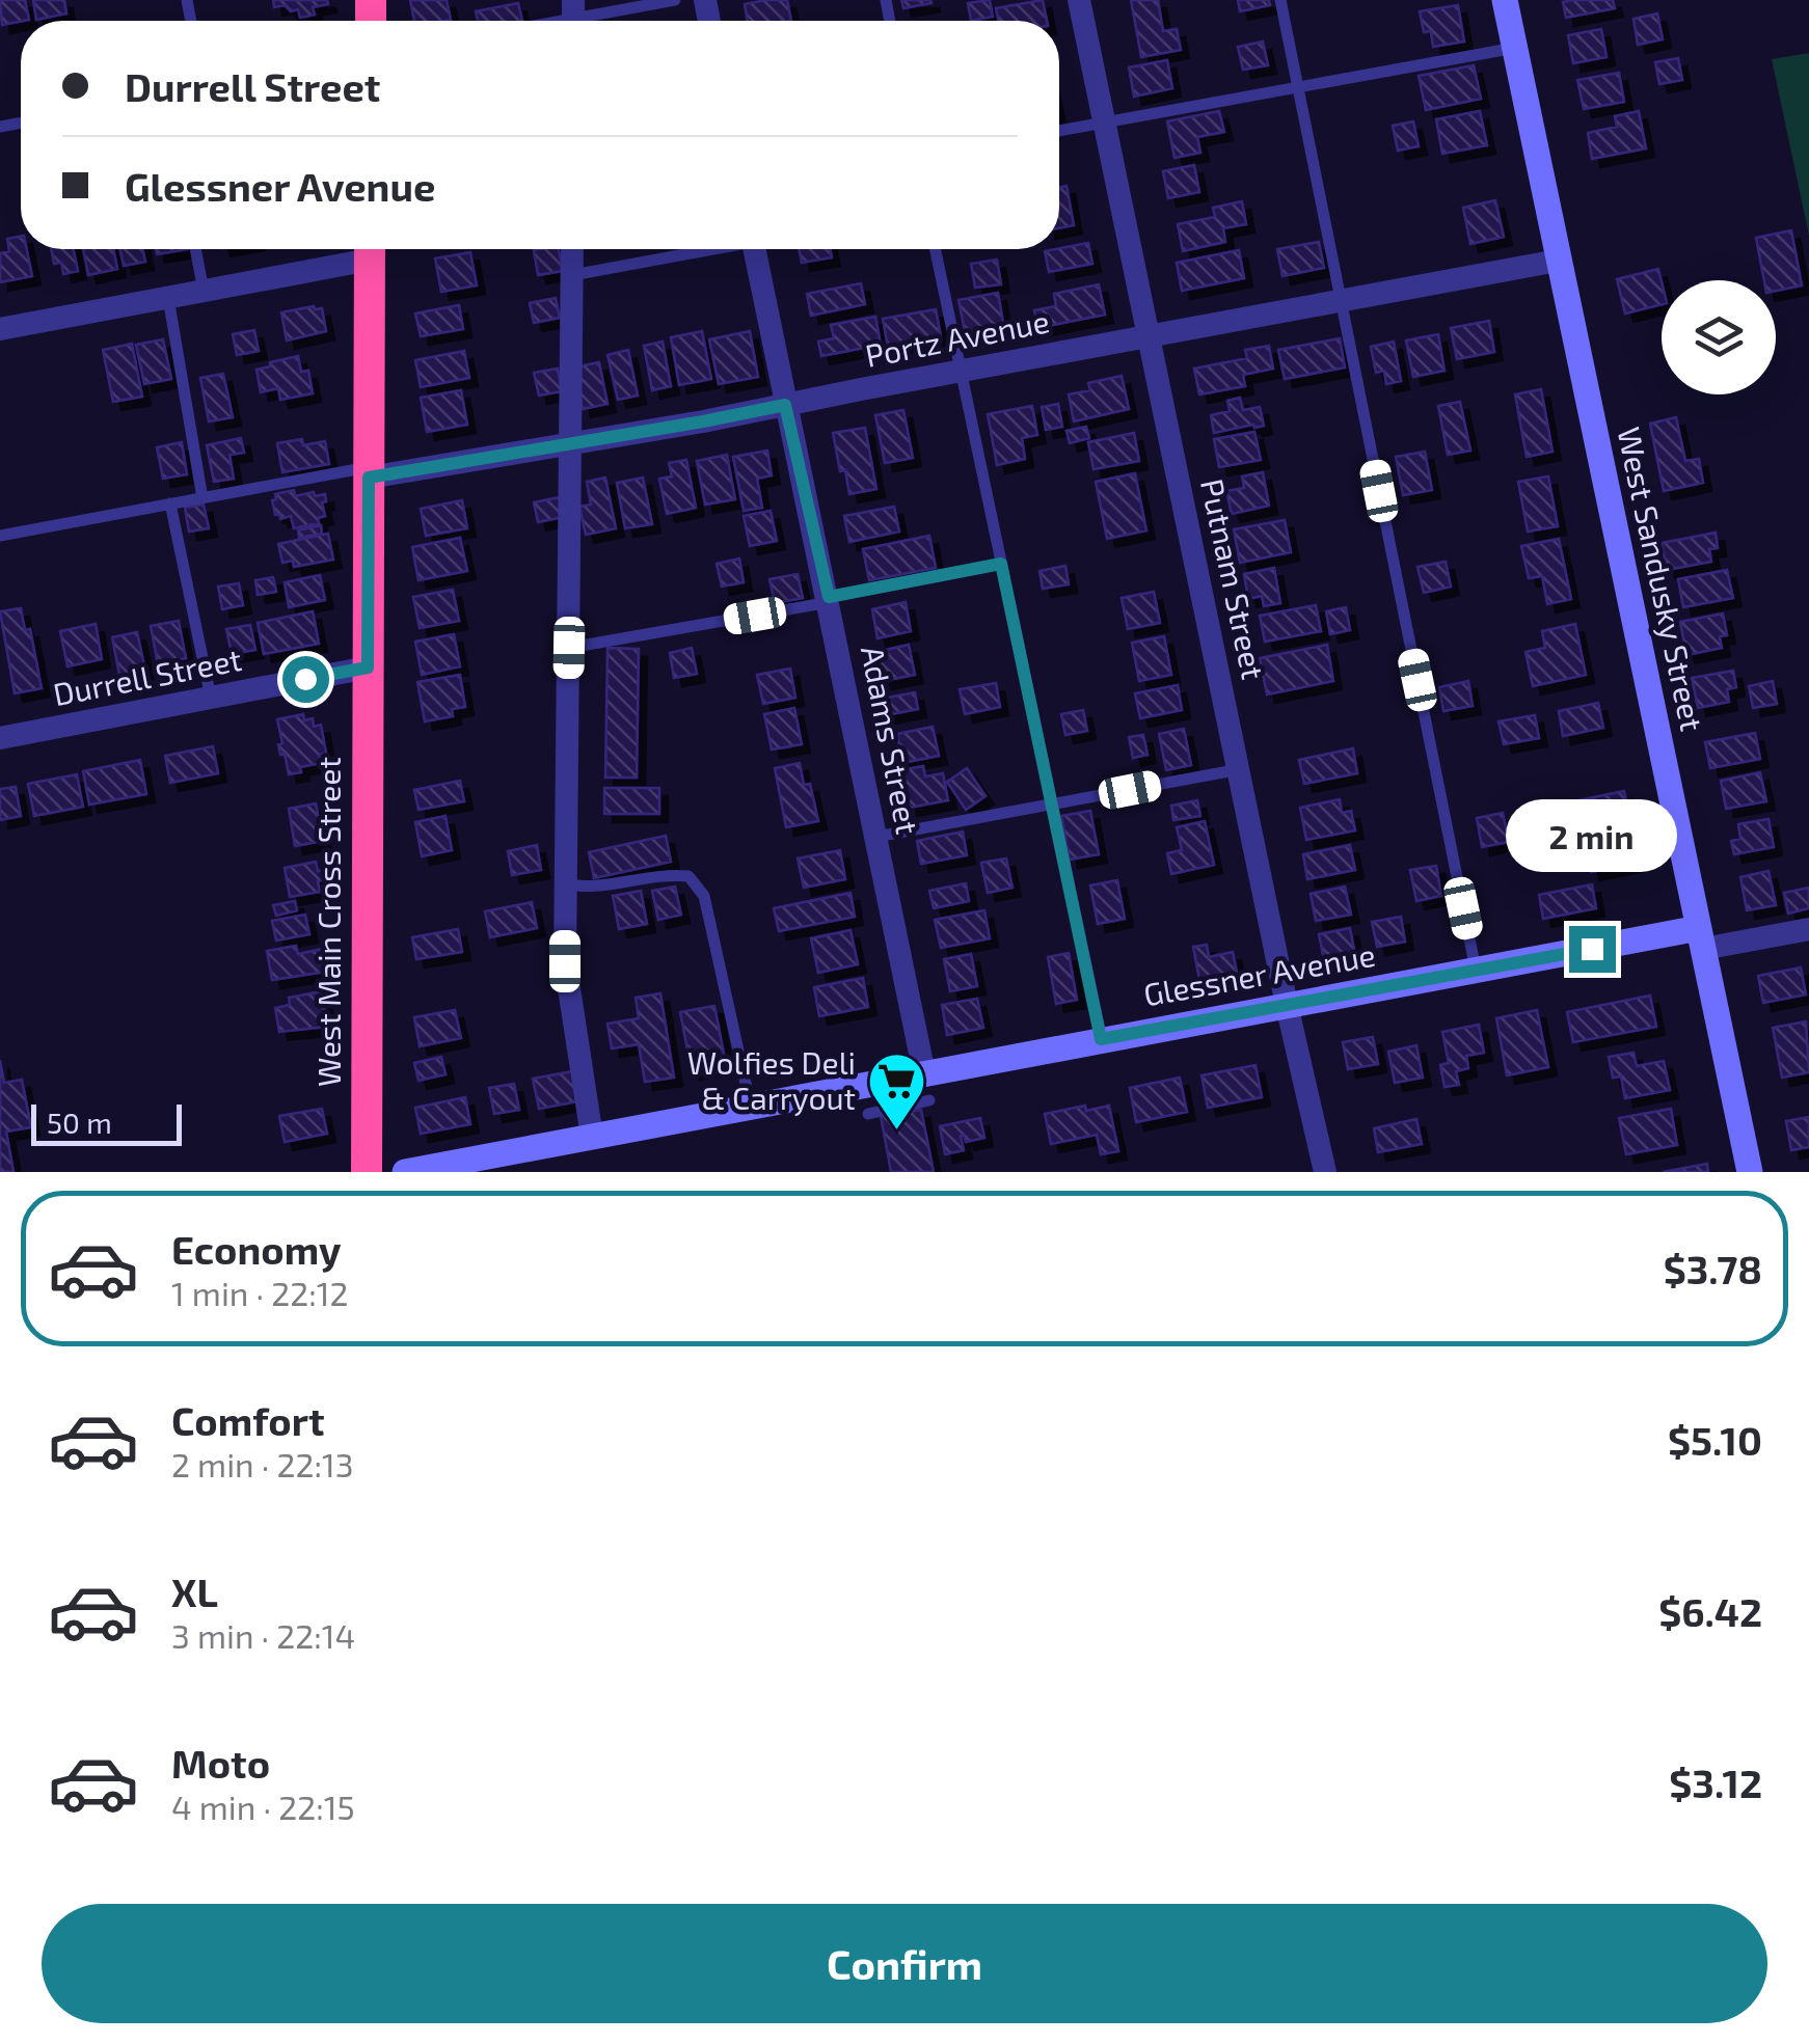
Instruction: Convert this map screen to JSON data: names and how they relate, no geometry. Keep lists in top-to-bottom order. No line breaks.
{"streets":{"highway":["West Main Cross Street"],"street":["Portz Avenue","Putnam Street","West Sandusky Street","Durrell Street","Adams Street","Glessner Avenue"]},"crossings":[["Portz Avenue","Putnam Street"],["Portz Avenue","West Sandusky Street"],["Portz Avenue","Adams Street"],["Portz Avenue","West Main Cross Street"],["Putnam Street","Glessner Avenue"],["West Sandusky Street","Glessner Avenue"],["Durrell Street","West Main Cross Street"],["Adams Street","Glessner Avenue"]],"places":{"supermarket":["Wolfies Deli & Carryout"]},"scale_bar":"50 m","page":{"banner":["Durrell Street","Glessner Avenue"],"bubble":"2 min","scale":"50 m","list":[{"name":"Economy","note":"1 min · 22:12","value":"$3.78"},{"name":"Comfort","note":"2 min · 22:13","value":"$5.10"},{"name":"XL","note":"3 min · 22:14","value":"$6.42"},{"name":"Moto","note":"4 min · 22:15","value":"$3.12"}],"buttons":"Confirm"}}
